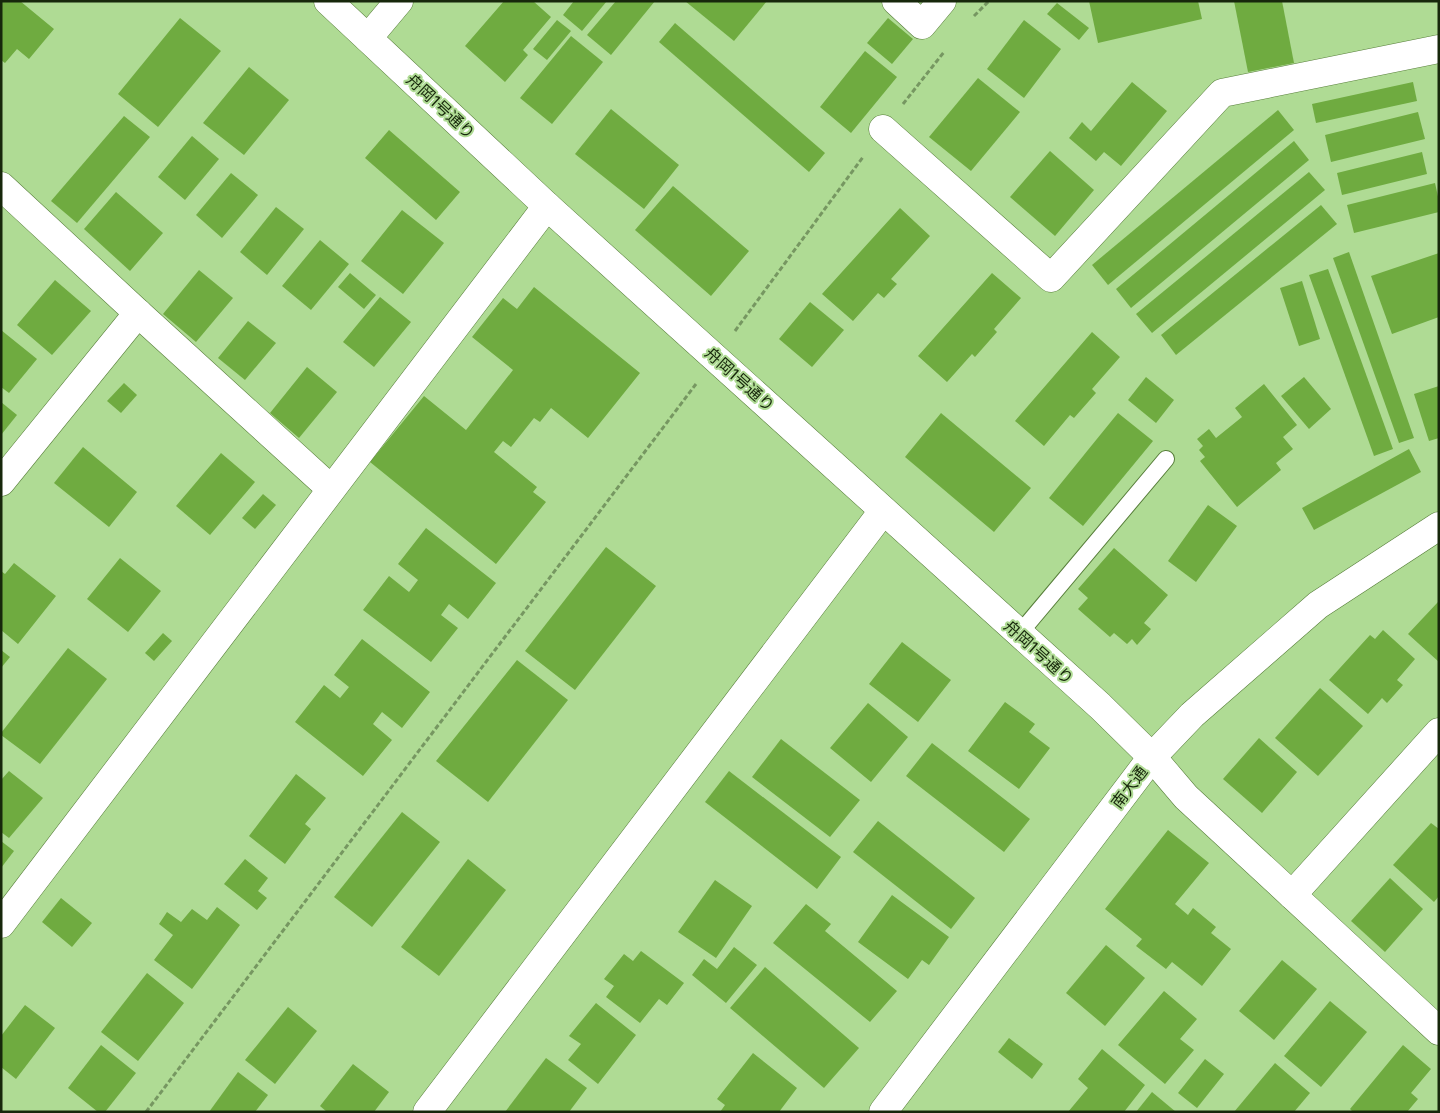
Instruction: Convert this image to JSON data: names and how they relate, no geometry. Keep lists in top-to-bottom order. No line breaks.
{"streets":{"street":["舟岡1号通り","南大通"]},"crossings":[["舟岡1号通り","南大通"]]}
